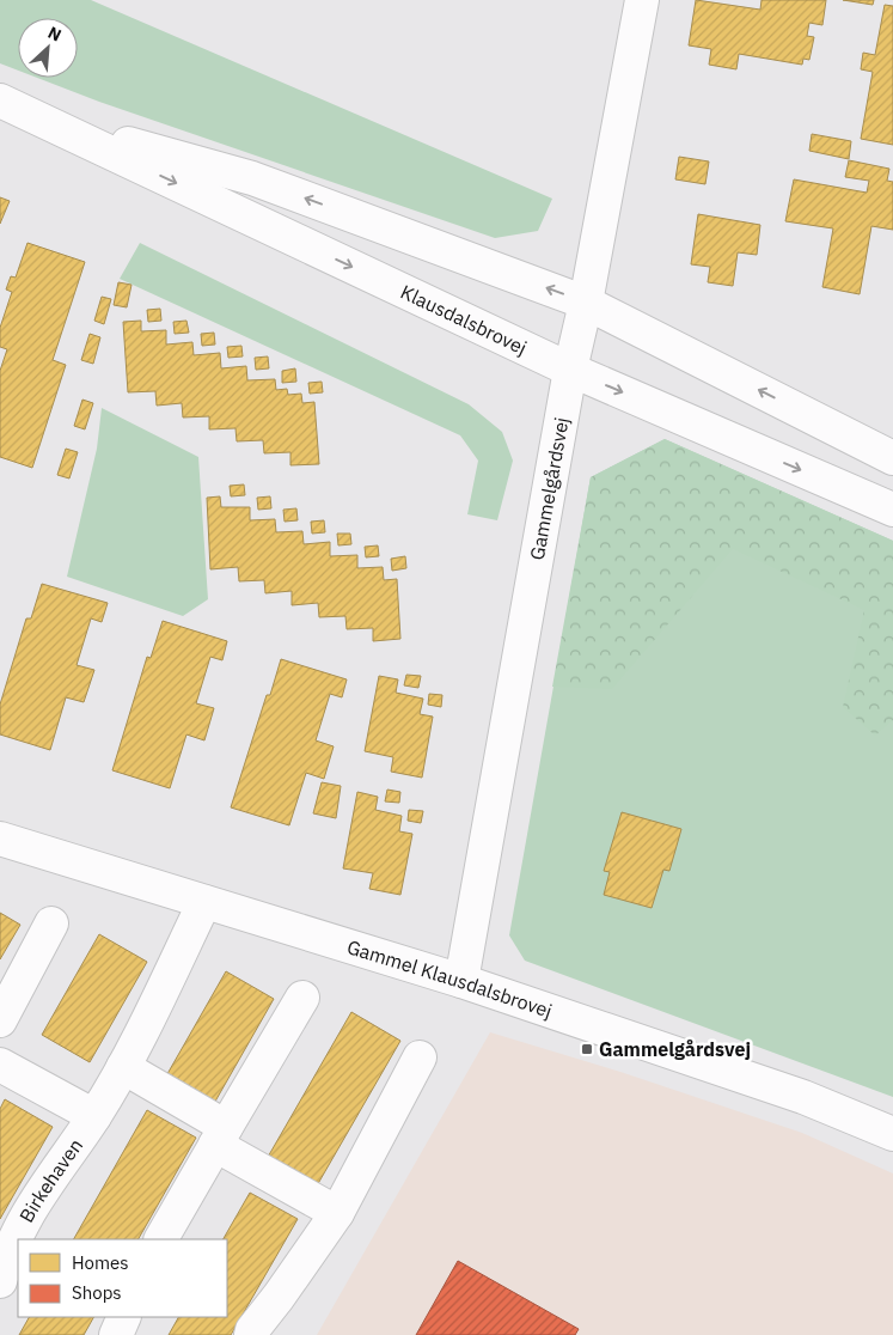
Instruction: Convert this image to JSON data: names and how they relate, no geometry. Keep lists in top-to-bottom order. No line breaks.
{"streets":{"street":["Klausdalsbrovej","Gammelgårdsvej","Gammel Klausdalsbrovej","Birkehaven"]},"crossings":[["Klausdalsbrovej","Gammelgårdsvej"],["Gammelgårdsvej","Gammel Klausdalsbrovej"],["Gammel Klausdalsbrovej","Birkehaven"]],"places":{"transit":["Gammelgårdsvej"]},"legend":["Homes","Shops"],"north":"top right"}
